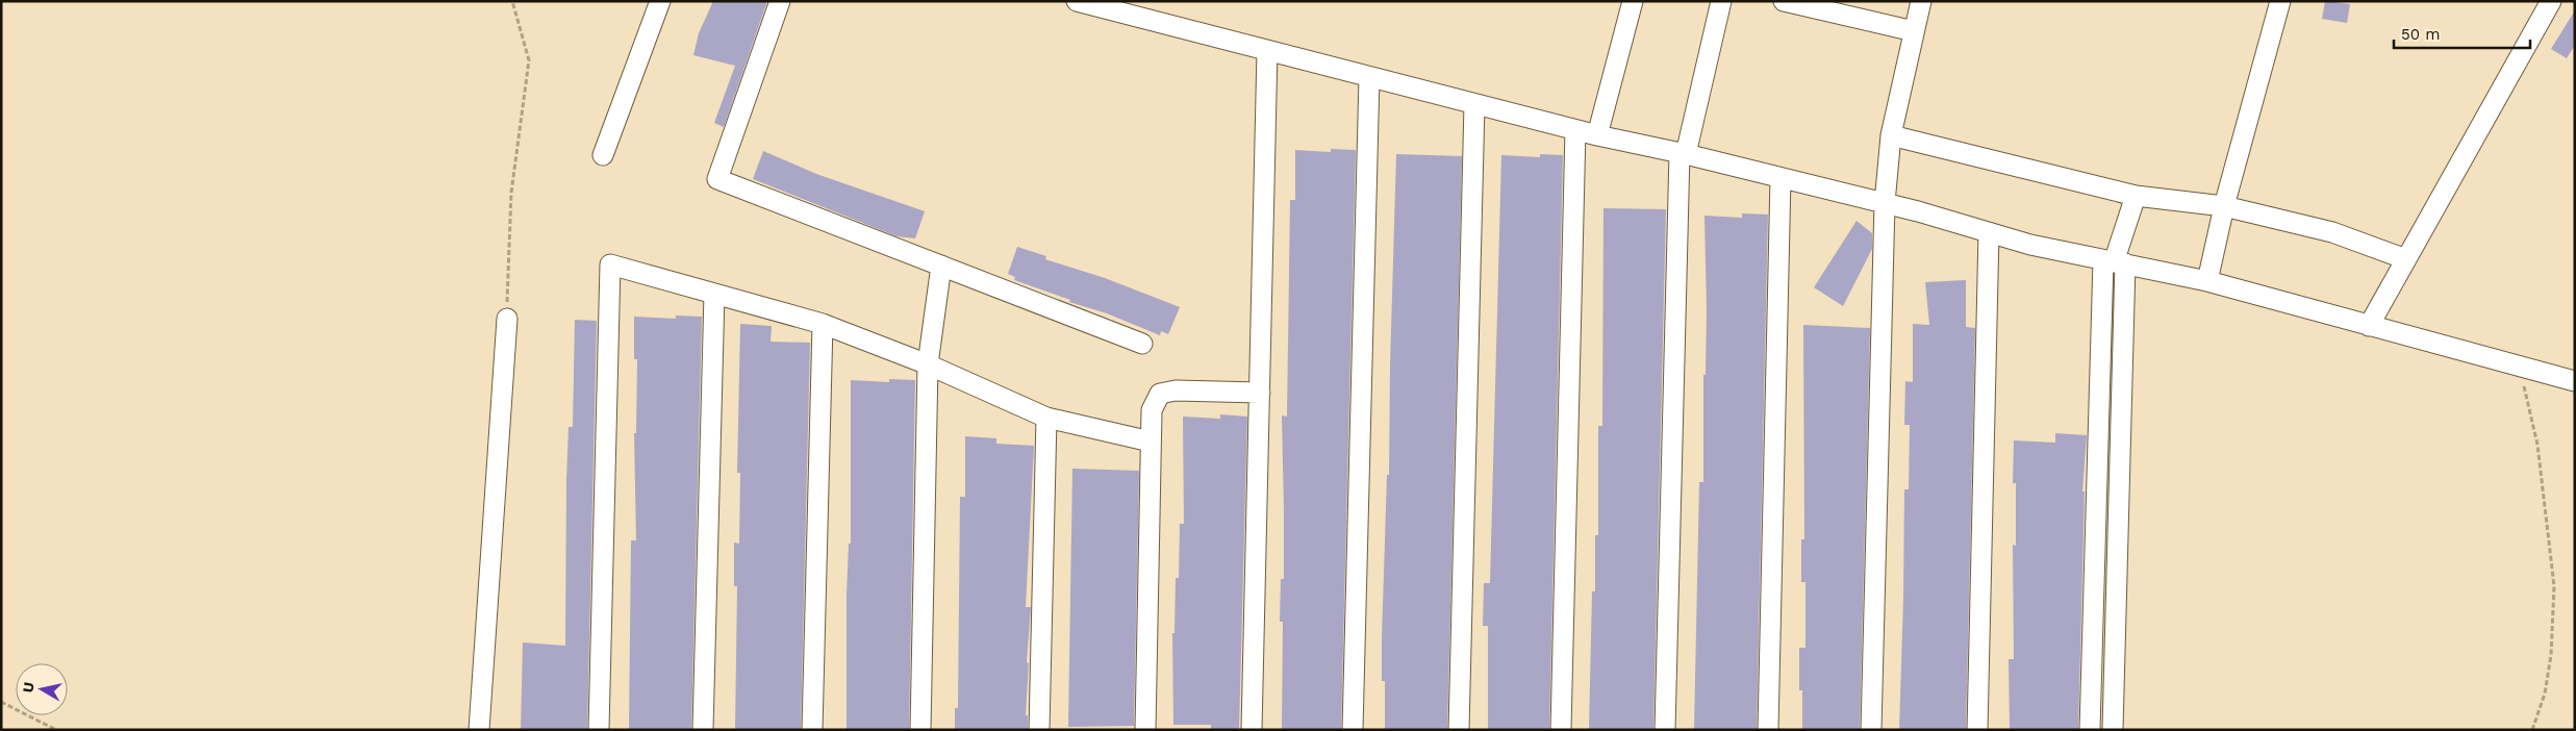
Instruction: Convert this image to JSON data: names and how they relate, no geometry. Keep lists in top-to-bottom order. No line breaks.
{"scale_bar":"50 m","north":"left"}
